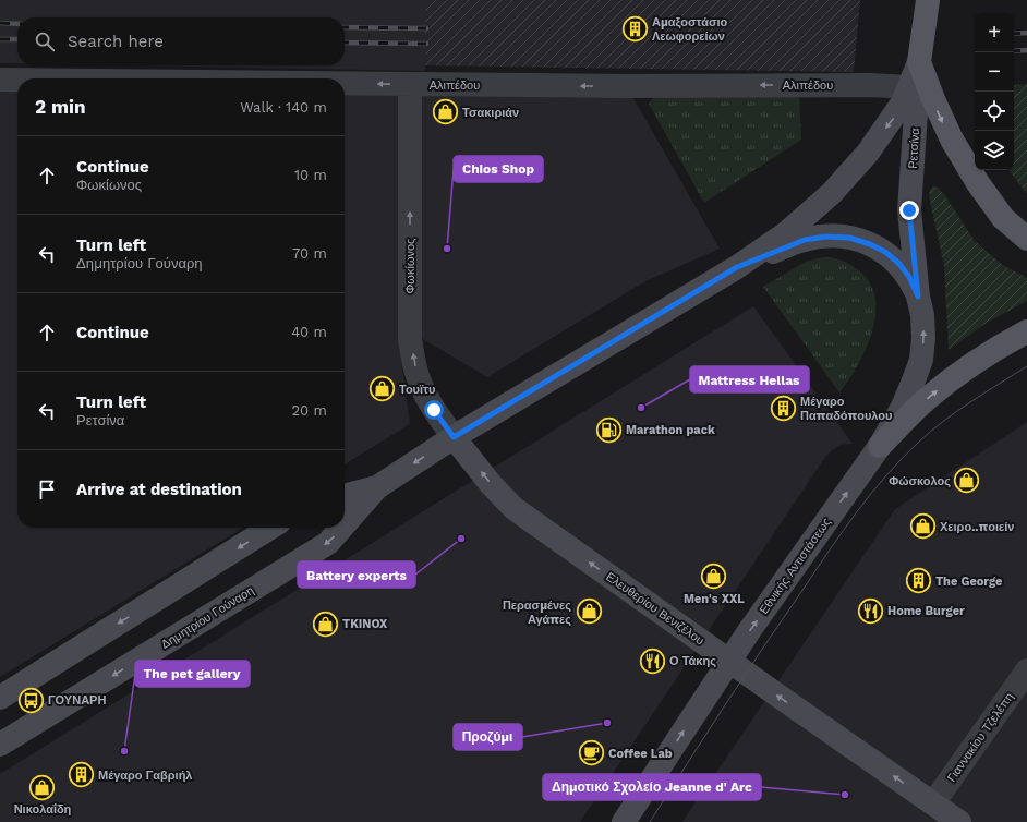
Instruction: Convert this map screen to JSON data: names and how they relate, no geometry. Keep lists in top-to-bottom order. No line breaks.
{"streets":{"main road":["Ρετσίνα","Εθνικής Αντιστάσεως","Ελευθερίου Βενιζέλου","Δημητρίου Γούναρη"],"street":["Αλιπέδου","Φωκίωνος","Γιαννακίου Τζελέπη"]},"crossings":[["Αλιπέδου","Φωκίωνος"],["Αλιπέδου","Δημητρίου Γούναρη"],["Ρετσίνα","Εθνικής Αντιστάσεως"],["Ρετσίνα","Δημητρίου Γούναρη"],["Φωκίωνος","Ελευθερίου Βενιζέλου"],["Φωκίωνος","Δημητρίου Γούναρη"],["Εθνικής Αντιστάσεως","Ελευθερίου Βενιζέλου"],["Ελευθερίου Βενιζέλου","Δημητρίου Γούναρη"],["Ελευθερίου Βενιζέλου","Γιαννακίου Τζελέπη"]],"one_way":["Αλιπέδου","Φωκίωνος","Ελευθερίου Βενιζέλου"],"places":{"building":["Αμαξοστάσιο Λεωφορείων","Μέγαρο Παπαδόπουλου","The George","Μέγαρο Γαβριήλ"],"shop":["Τσακιριάν","Τουϊτυ","Φώσκολος","Χειρο..ποιείν","Men's XXL","Περασμένες Αγάπες","TKINOX","Νικολαΐδη"],"other":["Chios Shop","Mattress Hellas","Battery experts","Προζύμι","The pet gallery","Δημοτικό Σχολείο Jeanne d' Arc"],"fuel station":["Marathon pack"],"restaurant":["Home Burger","Ο Τάκης"],"bus stop":["ΓΟΥΝΑΡΗ"],"cafe":["Coffee Lab"]},"page":{"map_buttons":["+","−"],"search":"Search here","heading":["2 min","Walk · 140 m"],"list":[["Continue","Φωκίωνος","10 m"],["Turn left","Δημητρίου Γούναρη","70 m"],["Continue","40 m"],["Turn left","Ρετσίνα","20 m"],"Arrive at destination"]}}
